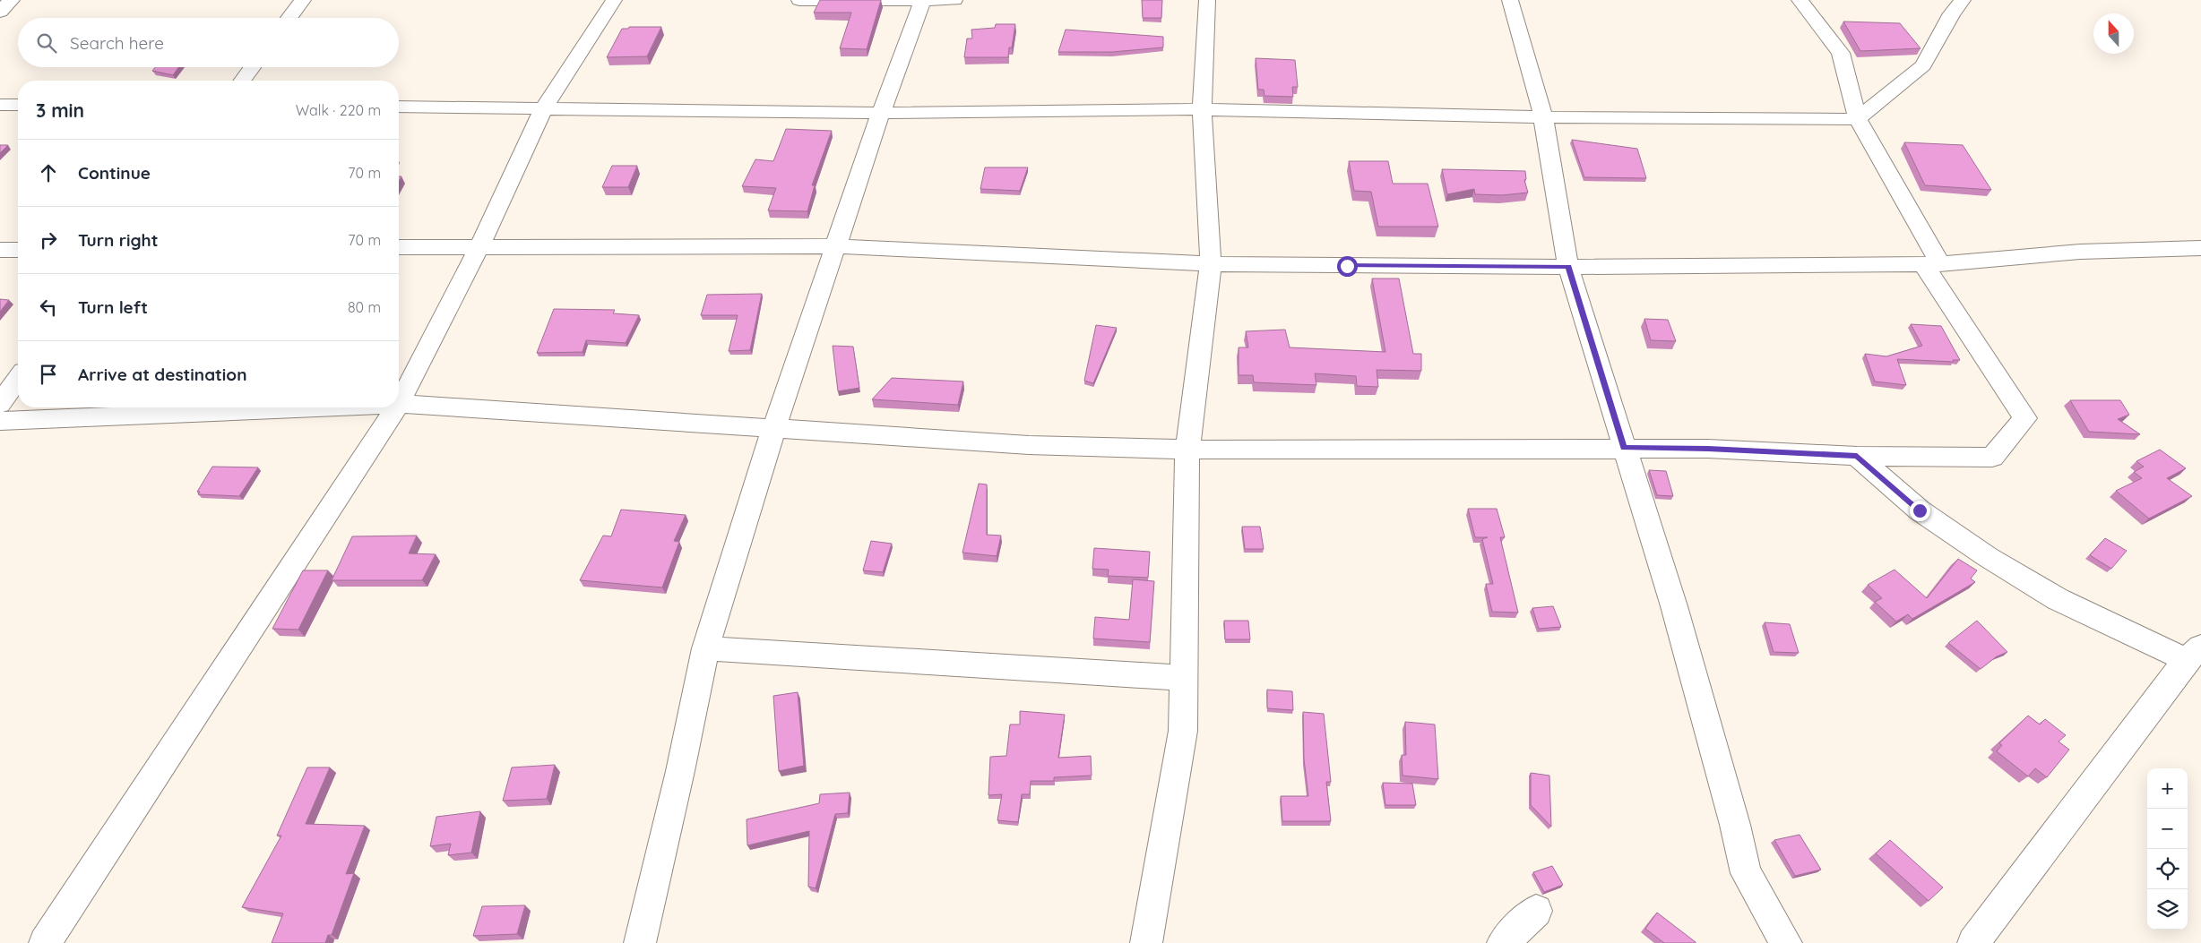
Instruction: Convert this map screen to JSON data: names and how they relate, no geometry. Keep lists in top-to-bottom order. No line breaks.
{"north":"top","page":{"search":"Search here","heading":["3 min","Walk · 220 m"],"list":[["Continue","70 m"],["Turn right","70 m"],["Turn left","80 m"],"Arrive at destination"],"map_buttons":["+","−"]}}
